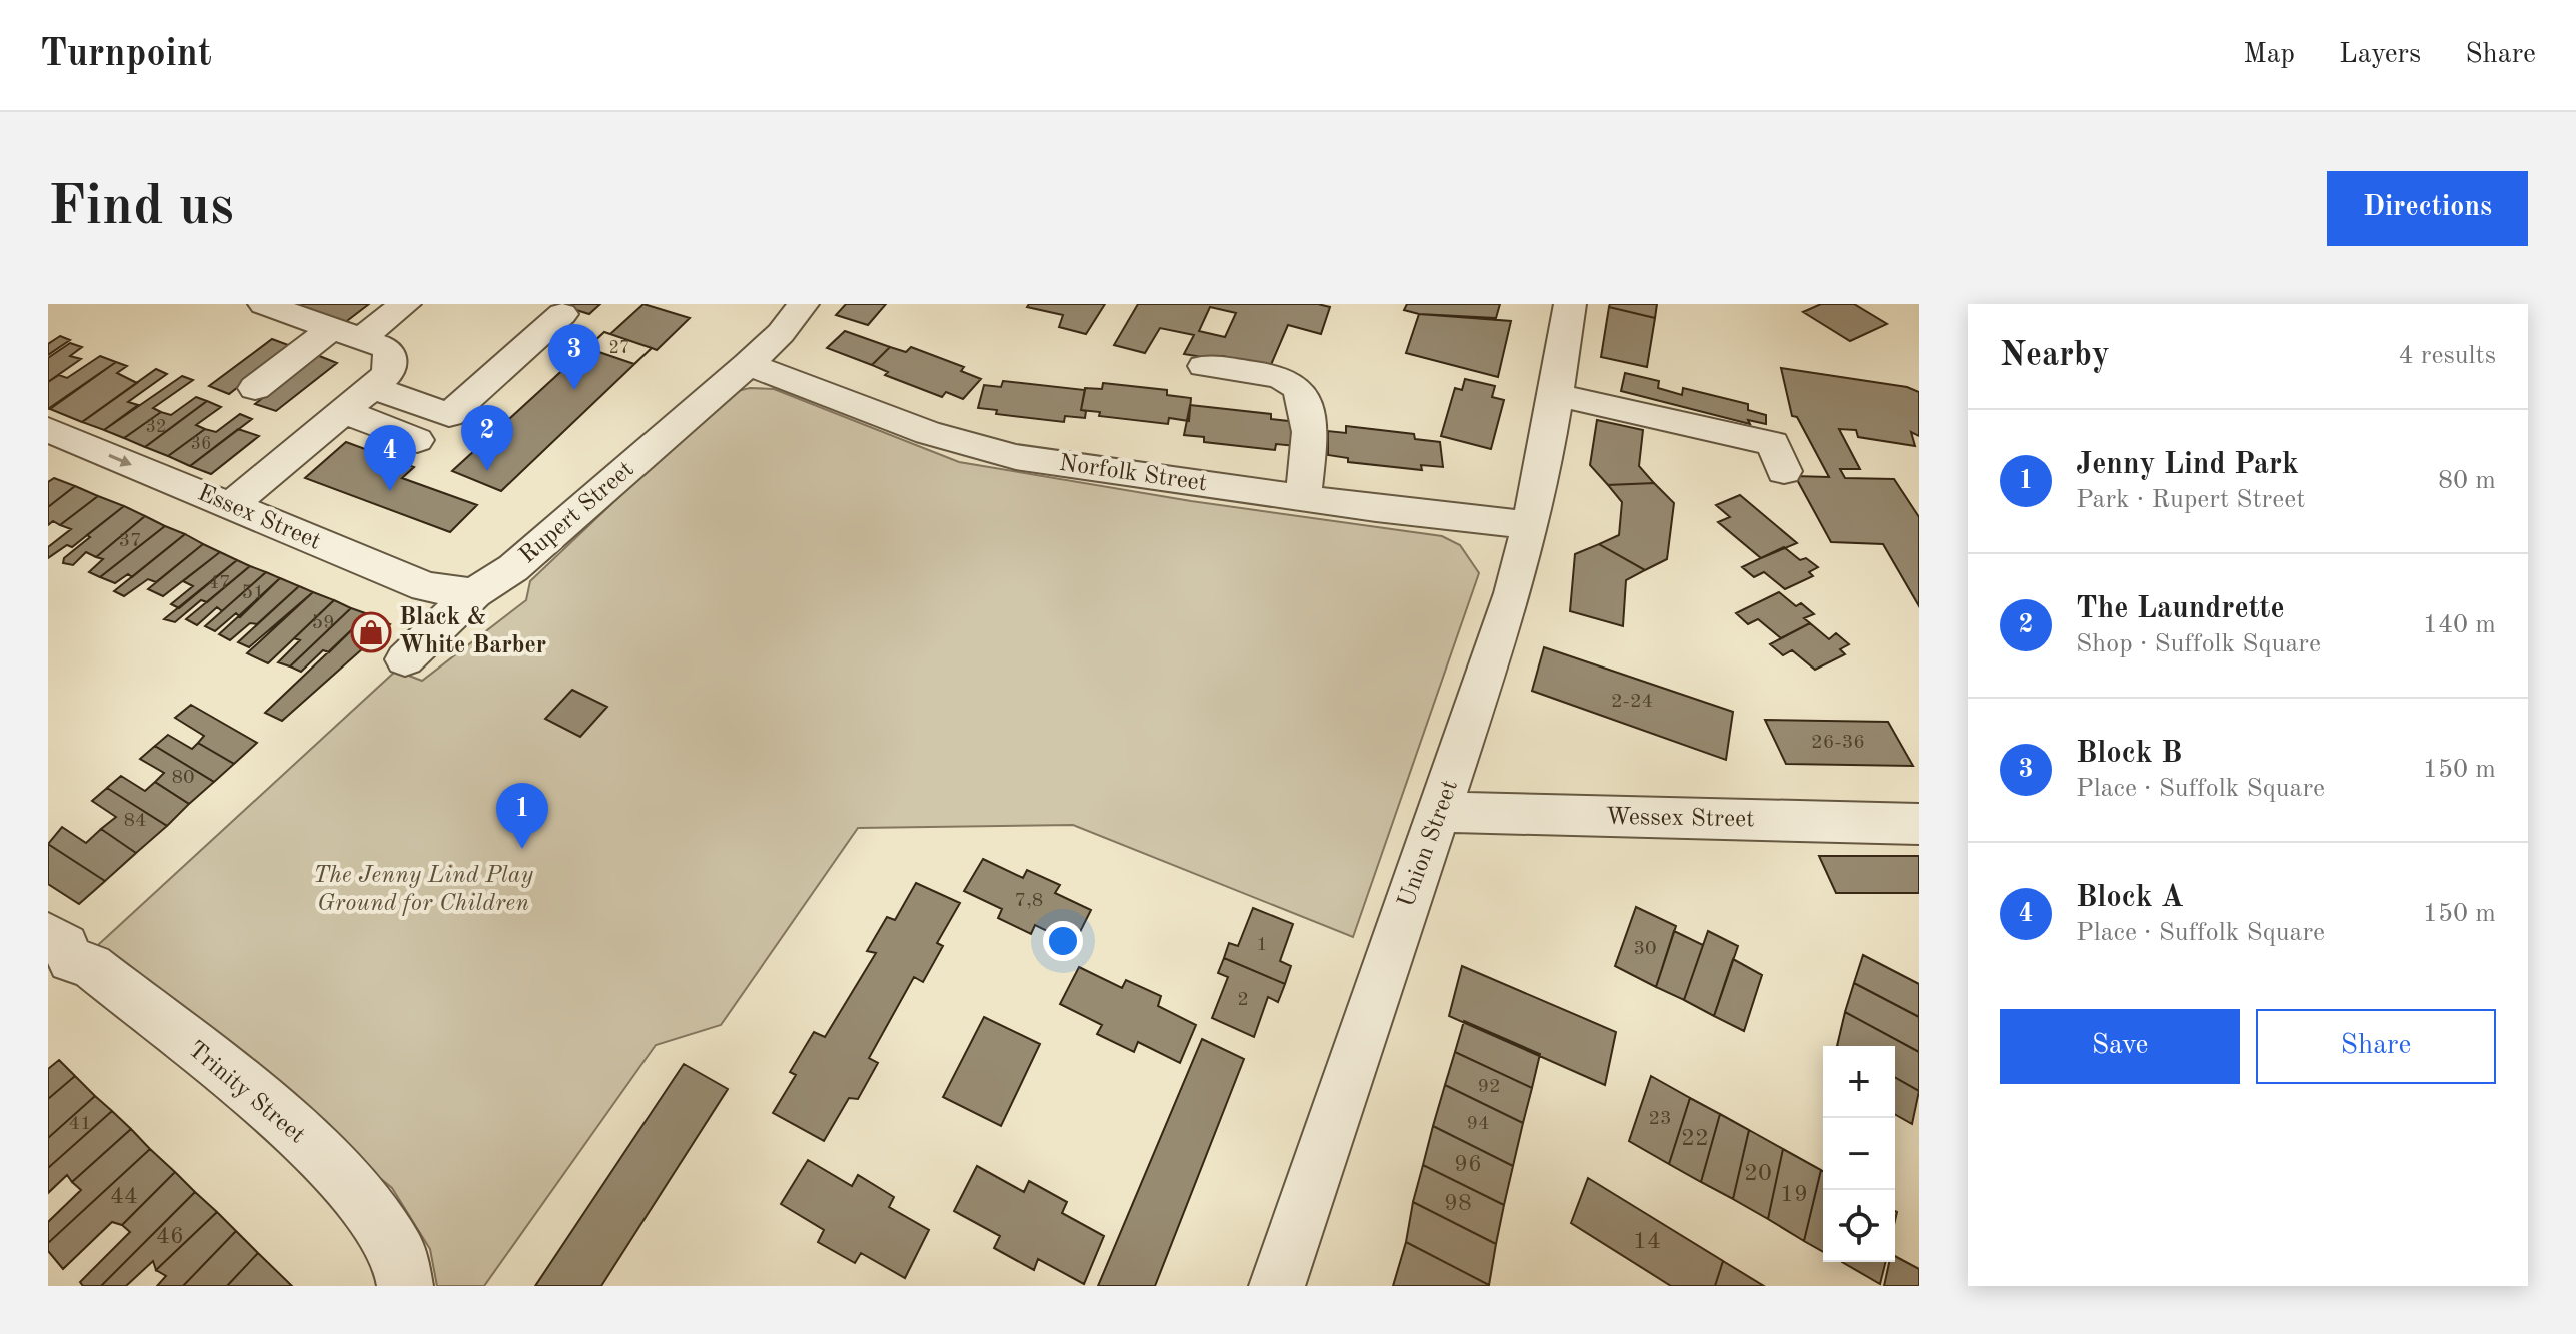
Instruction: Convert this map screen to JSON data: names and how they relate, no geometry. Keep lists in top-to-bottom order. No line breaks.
{"streets":{"street":["Norfolk Street","Rupert Street","Essex Street","Wessex Street","Union Street","Trinity Street"]},"crossings":[["Norfolk Street","Rupert Street"],["Norfolk Street","Union Street"],["Rupert Street","Essex Street"],["Wessex Street","Union Street"]],"one_way":["Essex Street"],"parks":["The Jenny Lind Play Ground for Children"],"places":{"shop":["Black & White Barber"]},"house_numbers":["27","32","36","37","47","51","59","2-24","26-36","80","84","7,8","1","30","2","92","23","41","94","22","96","20","19","44","98","46","14"],"page":{"header":"Turnpoint","nav":["Map","Layers","Share"],"buttons":["Directions",["Save","Share"]],"title":"Find us","heading":["Nearby","4 results"],"pins":["3","2","4","1"],"list":[{"mark":"1","name":"Jenny Lind Park","note":"Park · Rupert Street","value":"80 m"},{"mark":"2","name":"The Laundrette","note":"Shop · Suffolk Square","value":"140 m"},{"mark":"3","name":"Block B","note":"Place · Suffolk Square","value":"150 m"},{"mark":"4","name":"Block A","note":"Place · Suffolk Square","value":"150 m"}],"map_buttons":["+","−"]}}
